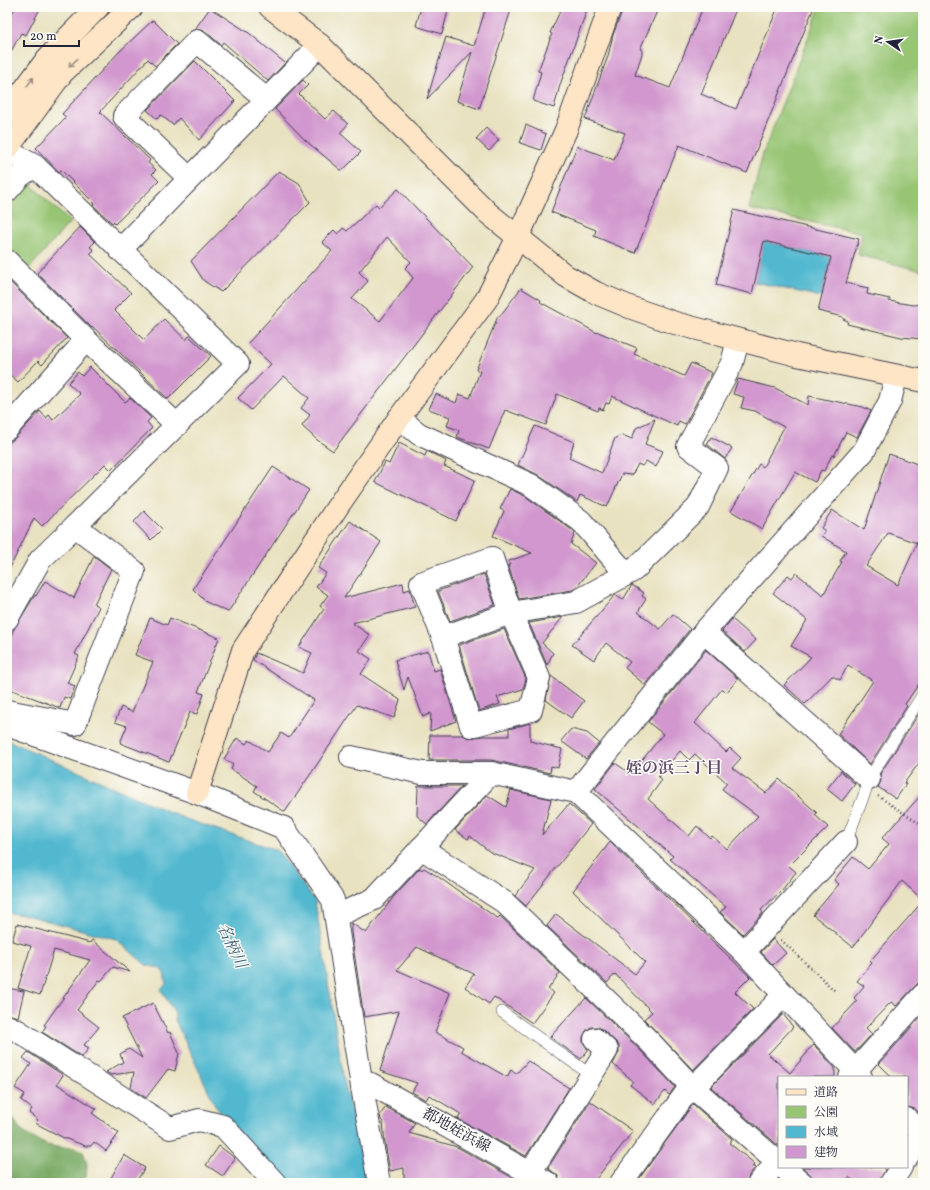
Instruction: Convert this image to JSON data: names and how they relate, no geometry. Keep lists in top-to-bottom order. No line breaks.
{"streets":{"street":["都地姪浜線"]},"districts":["姪の浜三丁目"],"water":["名柄川"],"legend":["道路","公園","水域","建物"],"scale_bar":"20 m","north":"left"}
